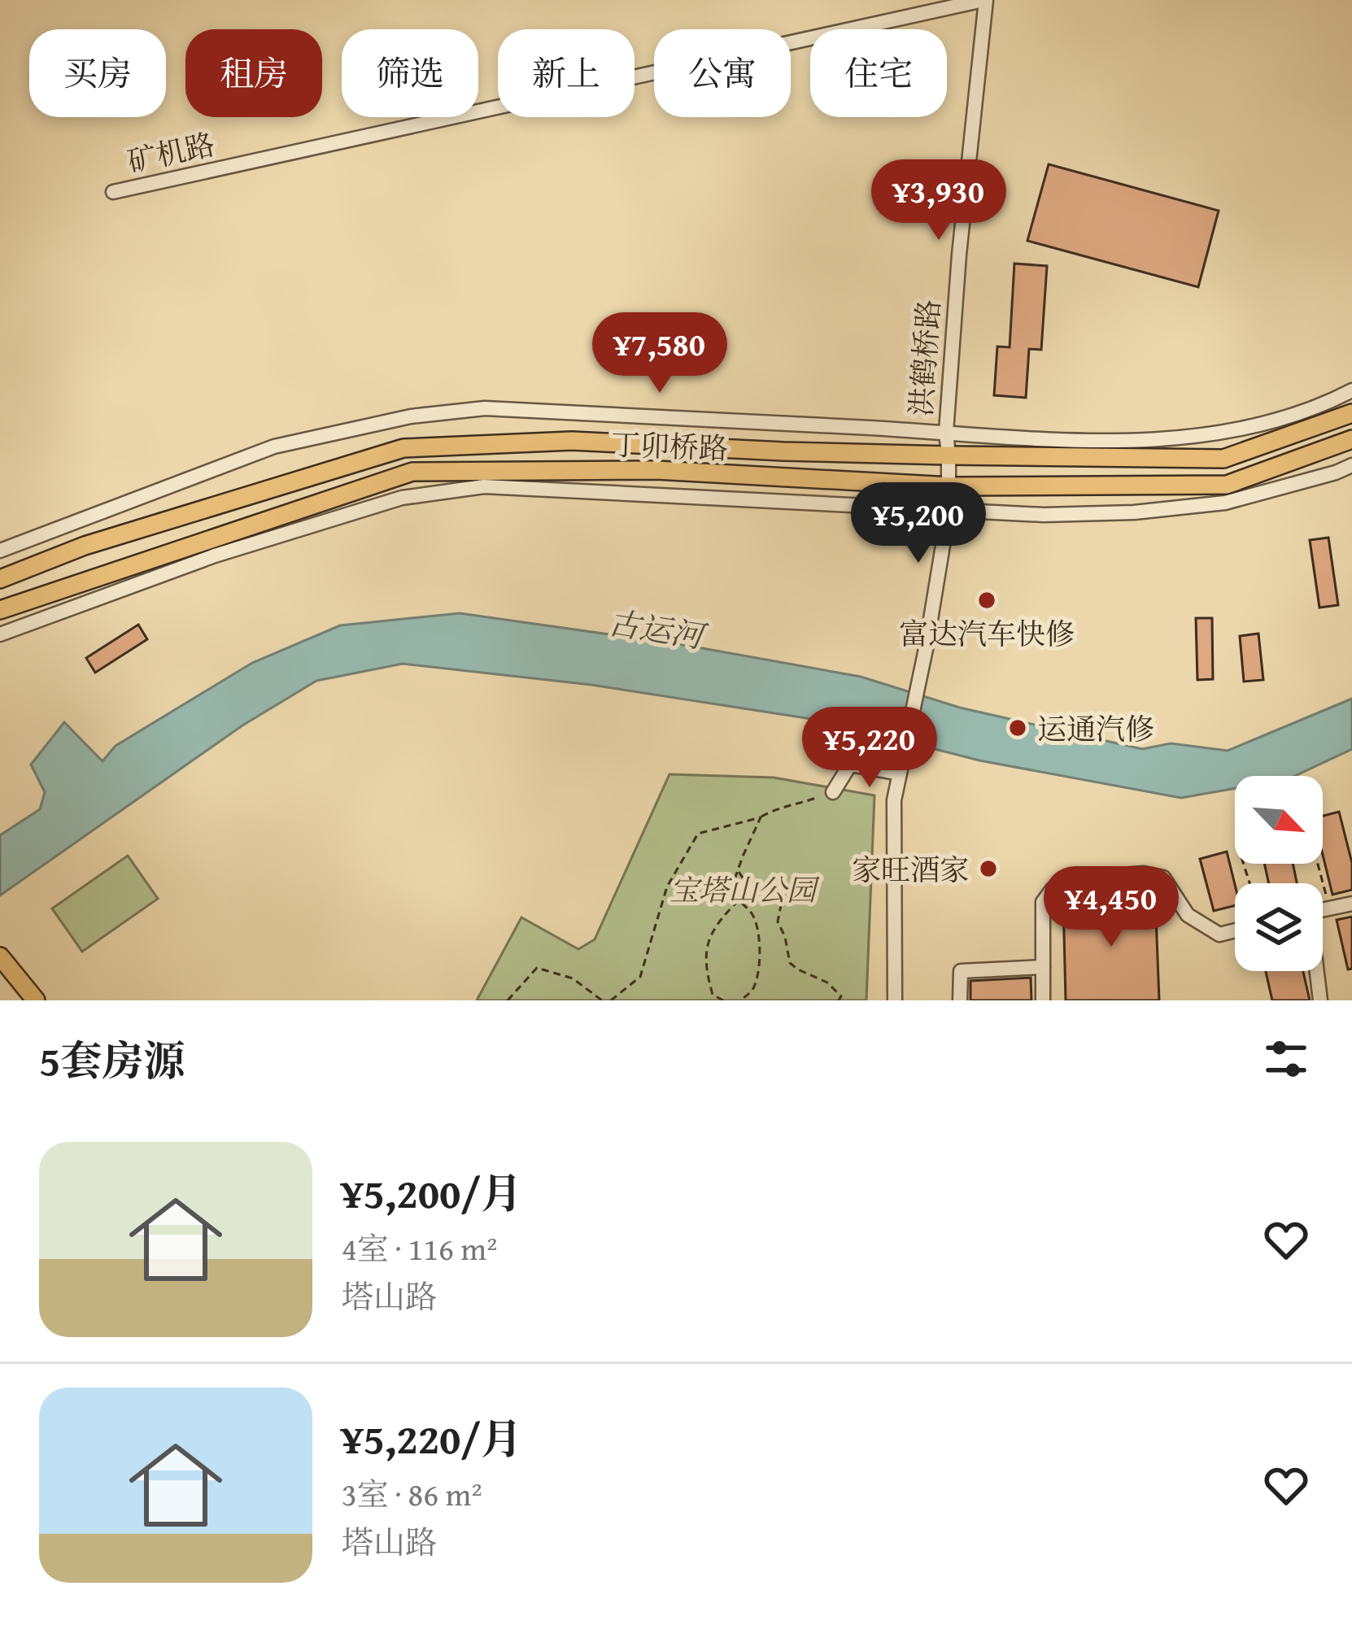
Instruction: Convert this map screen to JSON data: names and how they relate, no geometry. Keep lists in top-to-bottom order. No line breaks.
{"streets":{"main road":["丁卯桥路"],"street":["矿机路","洪鹤桥路"]},"crossings":[["矿机路","洪鹤桥路"],["洪鹤桥路","丁卯桥路"]],"water":["古运河"],"parks":["宝塔山公园"],"places":["富达汽车快修","运通汽修","家旺酒家"],"north":"bottom right","page":{"chip":["买房","租房","筛选","新上","公寓","住宅"],"price":["¥3,930","¥7,580","¥5,200","¥5,220","¥4,450"],"heading":"5套房源","list":[{"name":"¥5,200/月","note":"4室 · 116 m² · 塔山路"},{"name":"¥5,220/月","note":"3室 · 86 m² · 塔山路"}]}}
